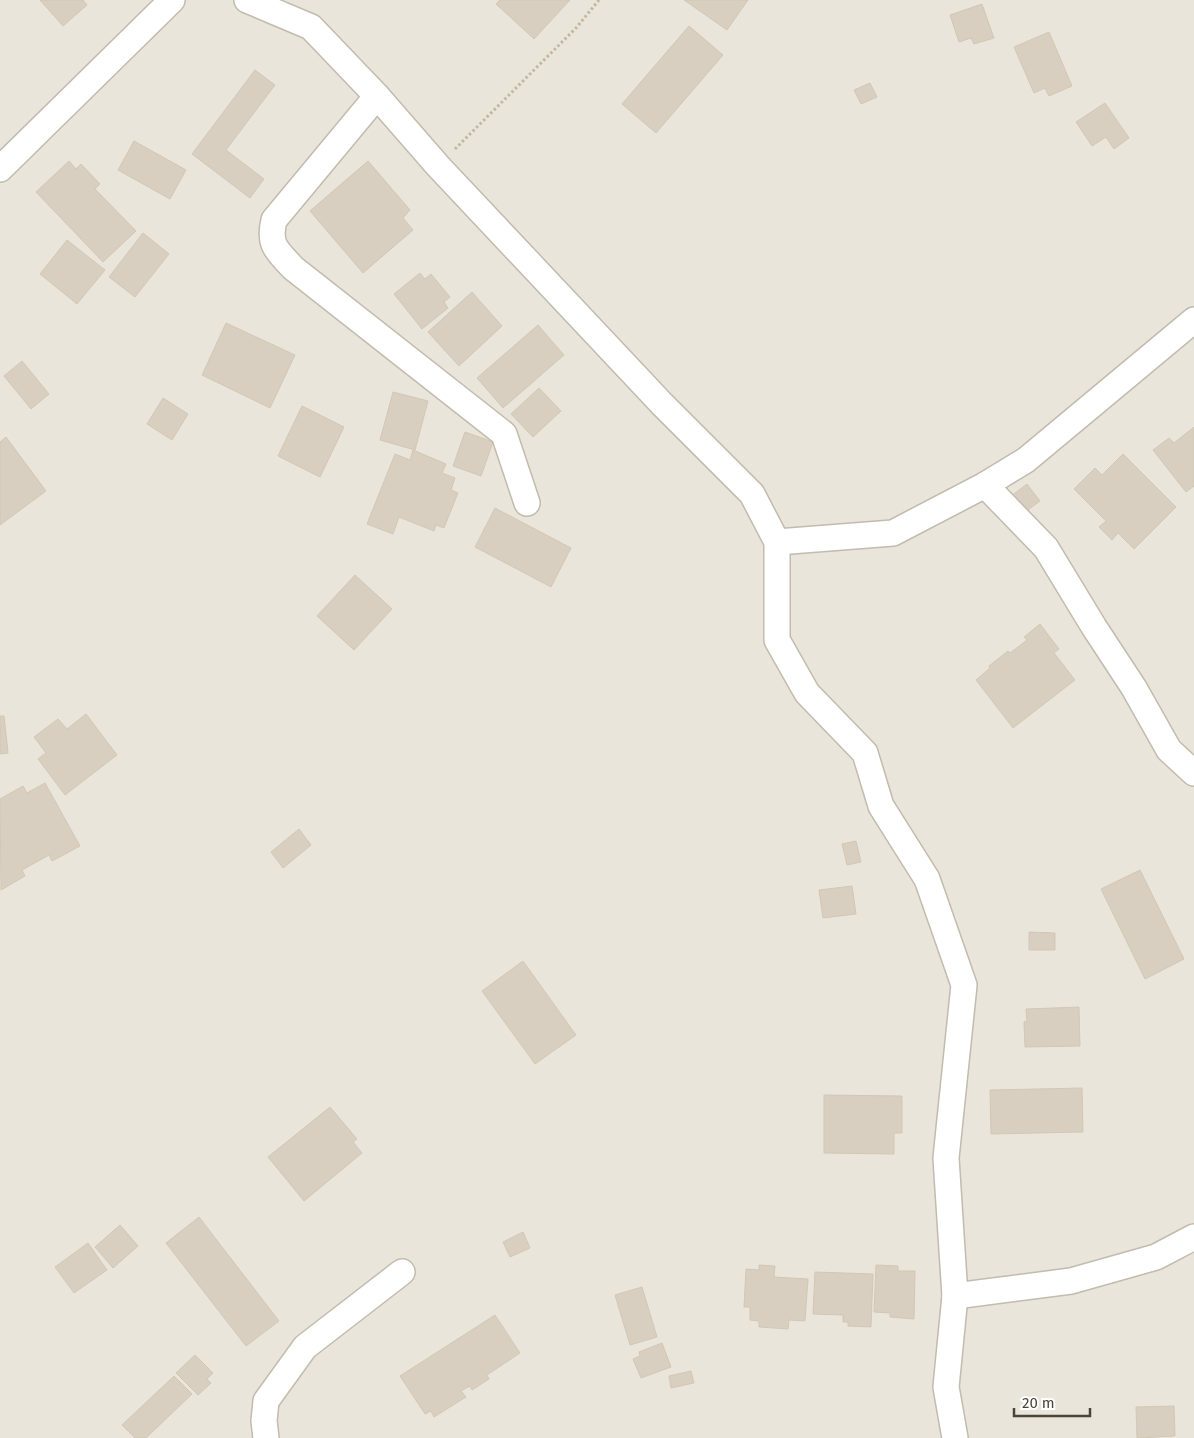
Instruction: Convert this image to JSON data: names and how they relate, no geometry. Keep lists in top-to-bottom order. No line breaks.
{"scale_bar":"20 m"}
